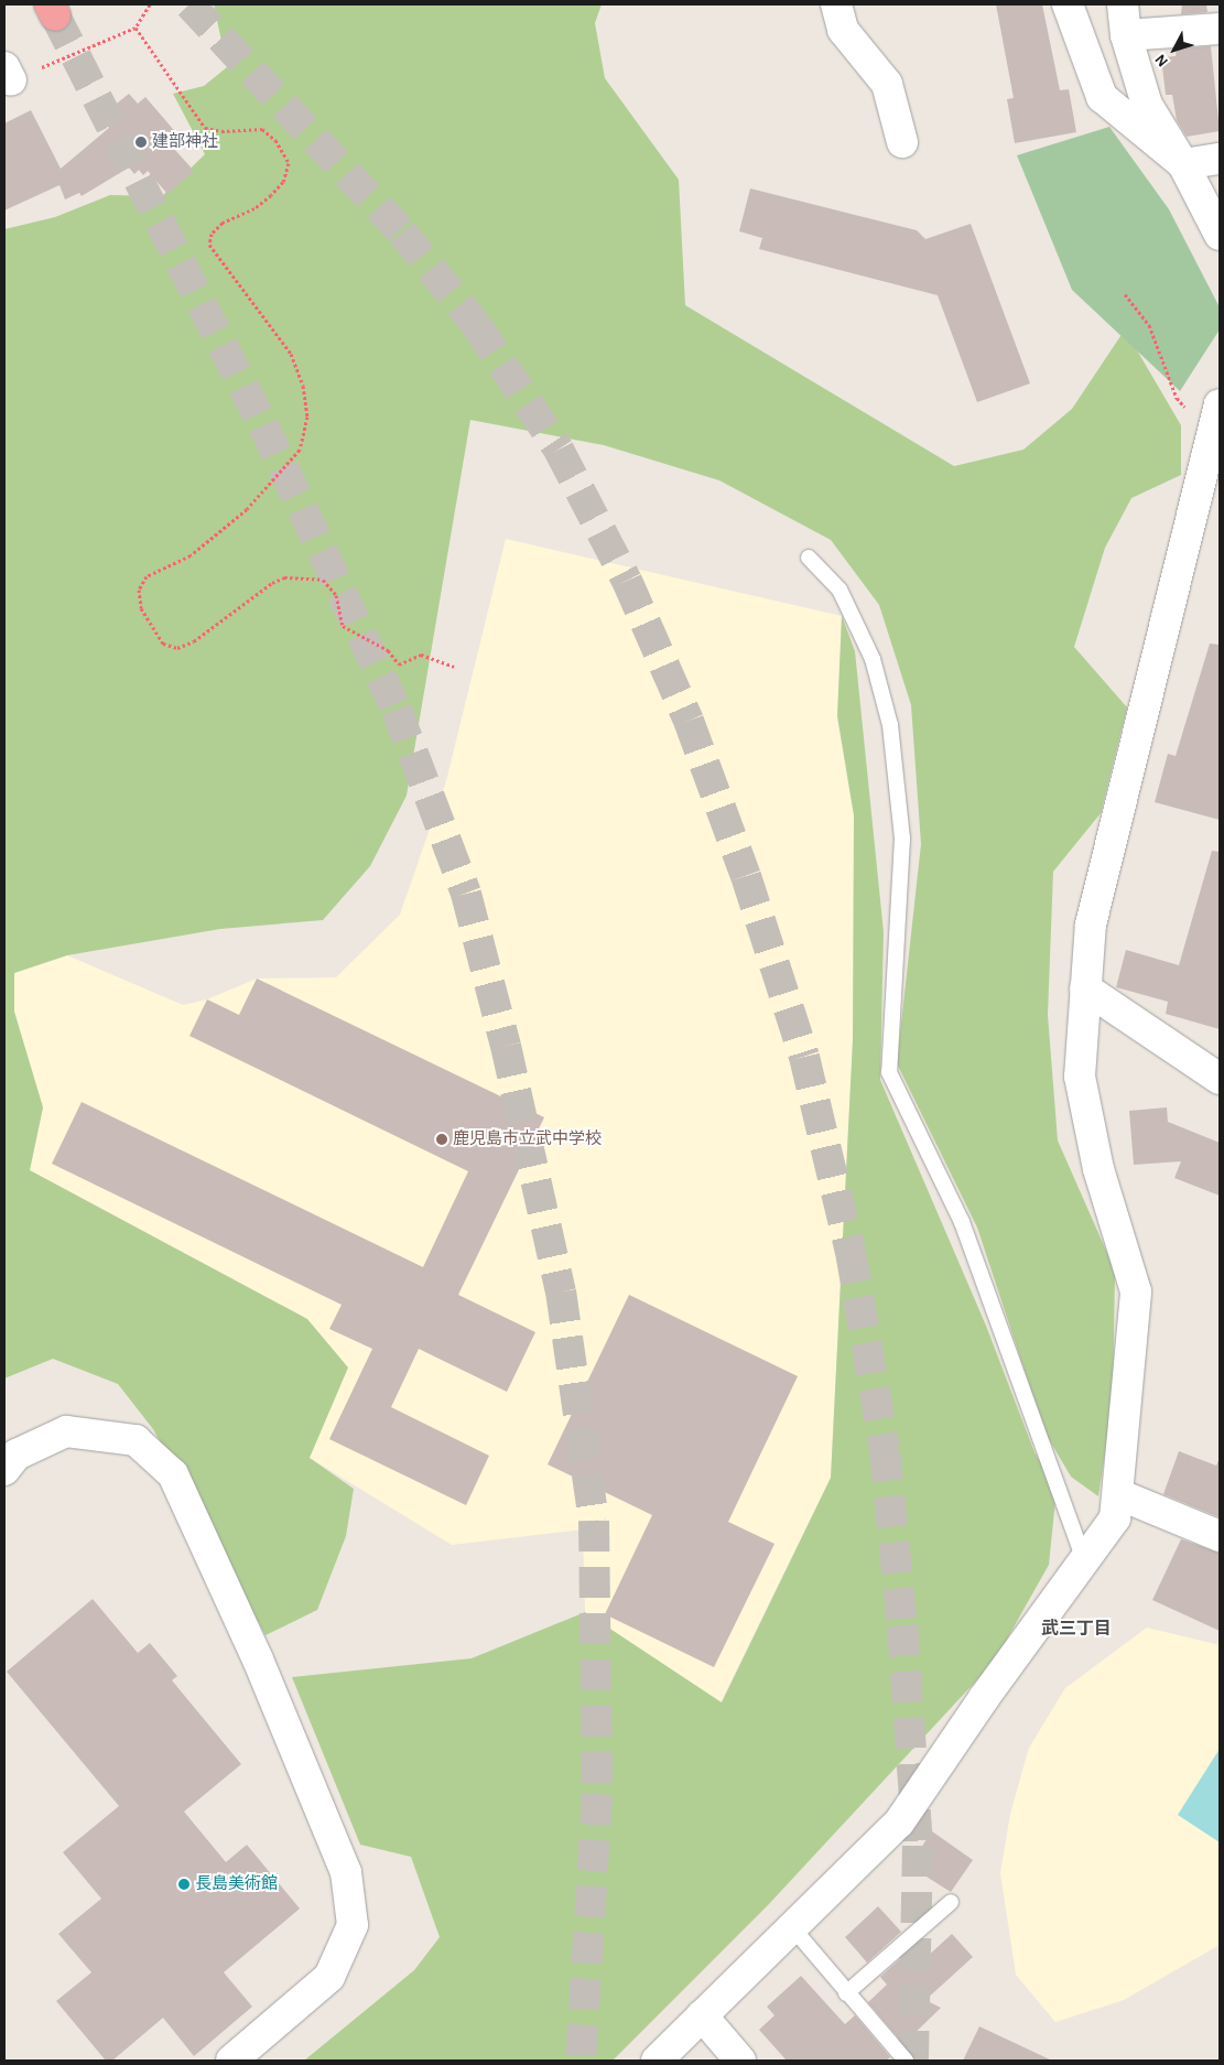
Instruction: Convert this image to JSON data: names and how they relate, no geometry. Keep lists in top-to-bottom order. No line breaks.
{"districts":["武三丁目"],"places":["建部神社","鹿児島市立武中学校","長島美術館"],"north":"bottom left"}
